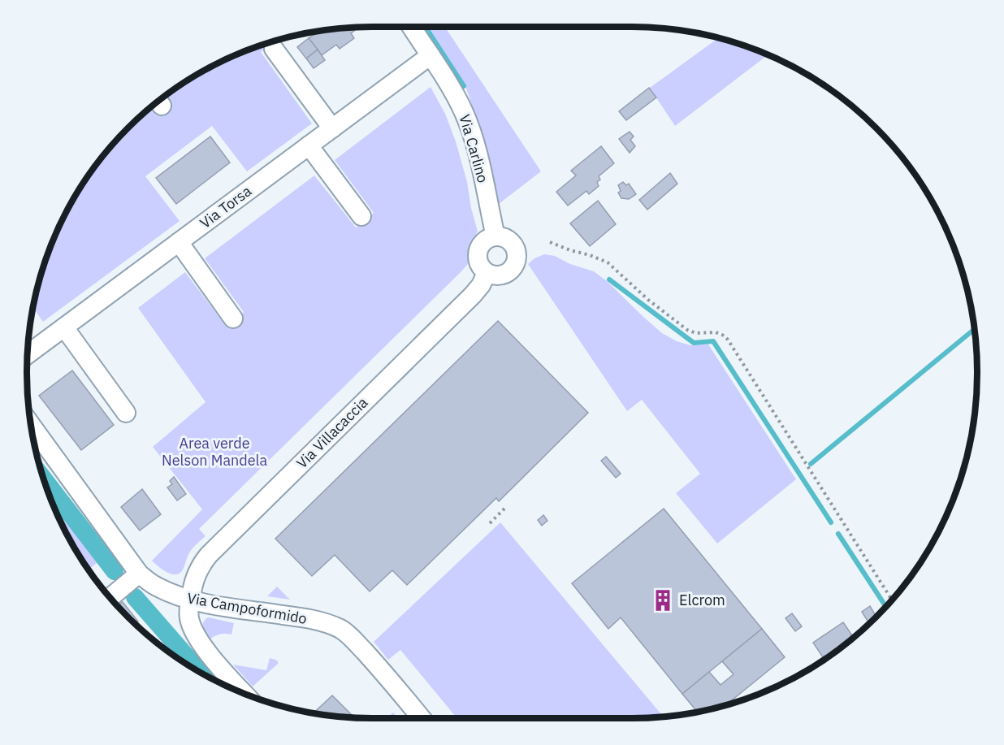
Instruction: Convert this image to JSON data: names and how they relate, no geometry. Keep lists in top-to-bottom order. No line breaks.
{"streets":{"street":["Via Carlino","Via Torsa","Via Villacaccia","Via Campoformido"]},"crossings":[["Via Carlino","Via Torsa"],["Via Carlino","Via Villacaccia"],["Via Villacaccia","Via Campoformido"]],"parks":["Area verde Nelson Mandela"],"places":{"building":["Elcrom"]}}
